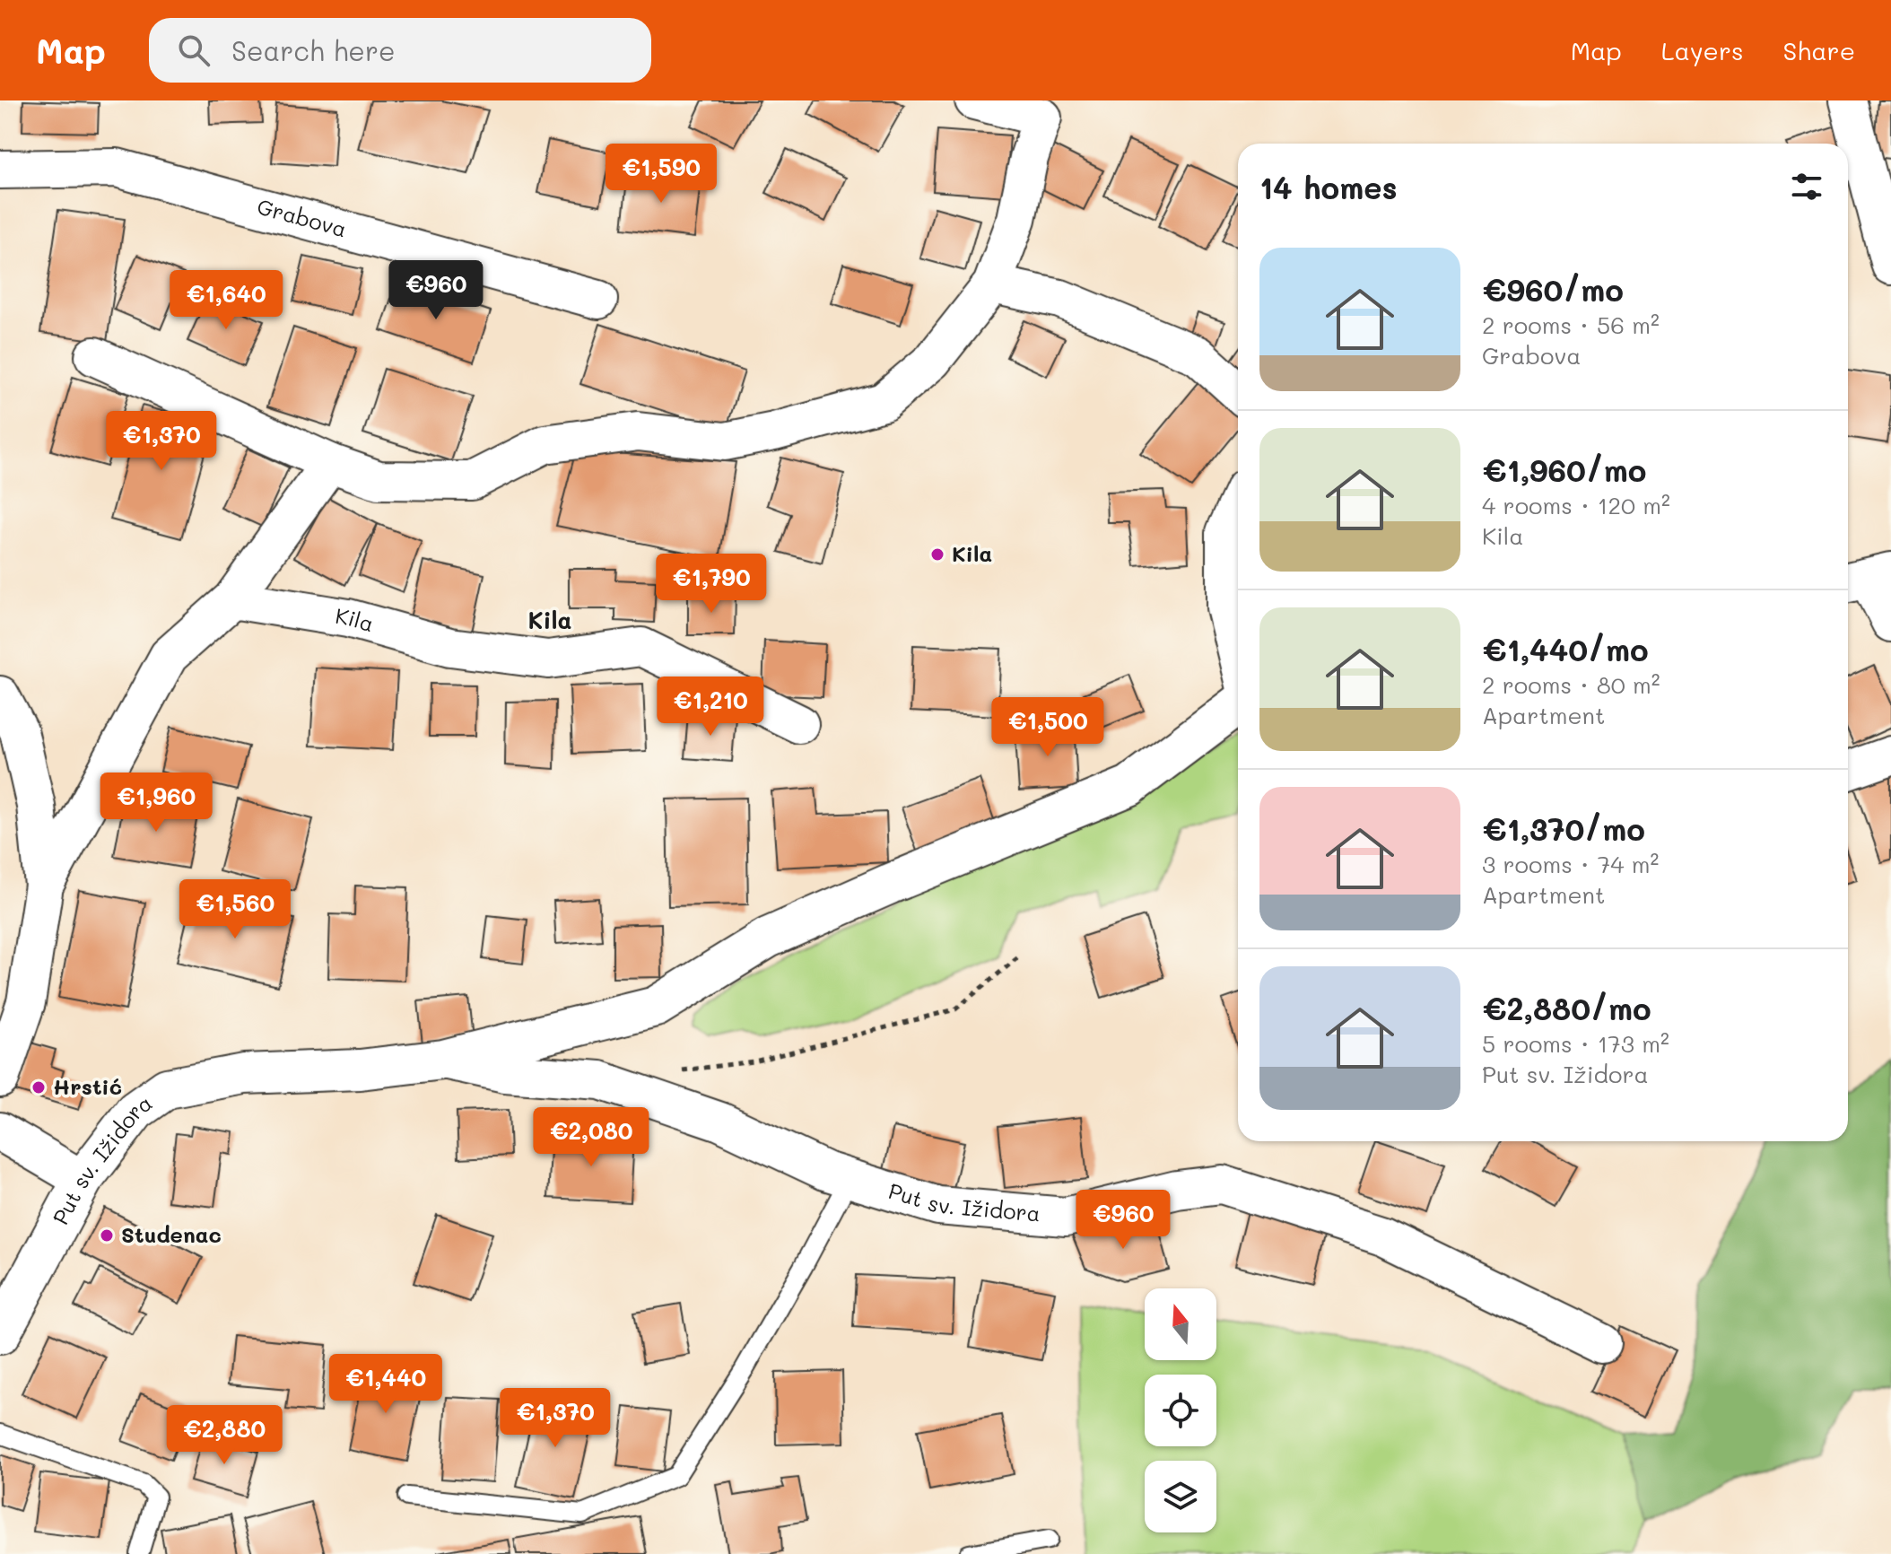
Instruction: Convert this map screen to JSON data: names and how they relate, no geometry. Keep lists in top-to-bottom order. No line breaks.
{"streets":{"street":["Grabova","Kila","Put sv. Ižidora"]},"districts":["Kila"],"places":["Kila","Hrstić","Studenac"],"north":"top","page":{"header":"Map","search":"Search here","nav":["Map","Layers","Share"],"price":["€1,590","€960","€1,640","€1,370","€1,790","€1,210","€1,500","€1,960","€1,560","€2,080","€960","€1,440","€1,370","€2,880"],"heading":"14 homes","list":[{"name":"€960/mo","note":"2 rooms · 56 m² · Grabova"},{"name":"€1,960/mo","note":"4 rooms · 120 m² · Kila"},{"name":"€1,440/mo","note":"2 rooms · 80 m² · Apartment"},{"name":"€1,370/mo","note":"3 rooms · 74 m² · Apartment"},{"name":"€2,880/mo","note":"5 rooms · 173 m² · Put sv. Ižidora"}]}}
